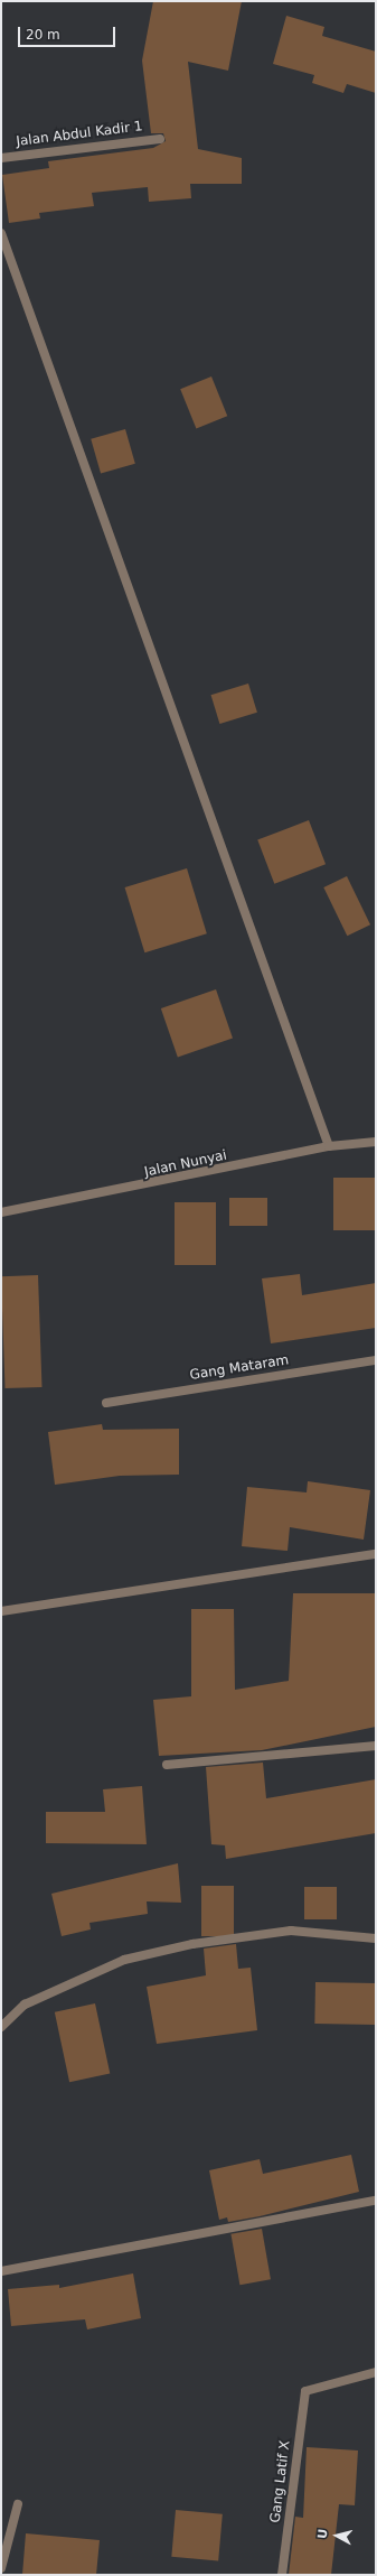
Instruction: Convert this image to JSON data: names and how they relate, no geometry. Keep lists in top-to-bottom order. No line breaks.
{"streets":{"street":["Jalan Abdul Kadir 1","Jalan Nunyai","Gang Mataram","Gang Latif X"]},"scale_bar":"20 m","north":"left"}
